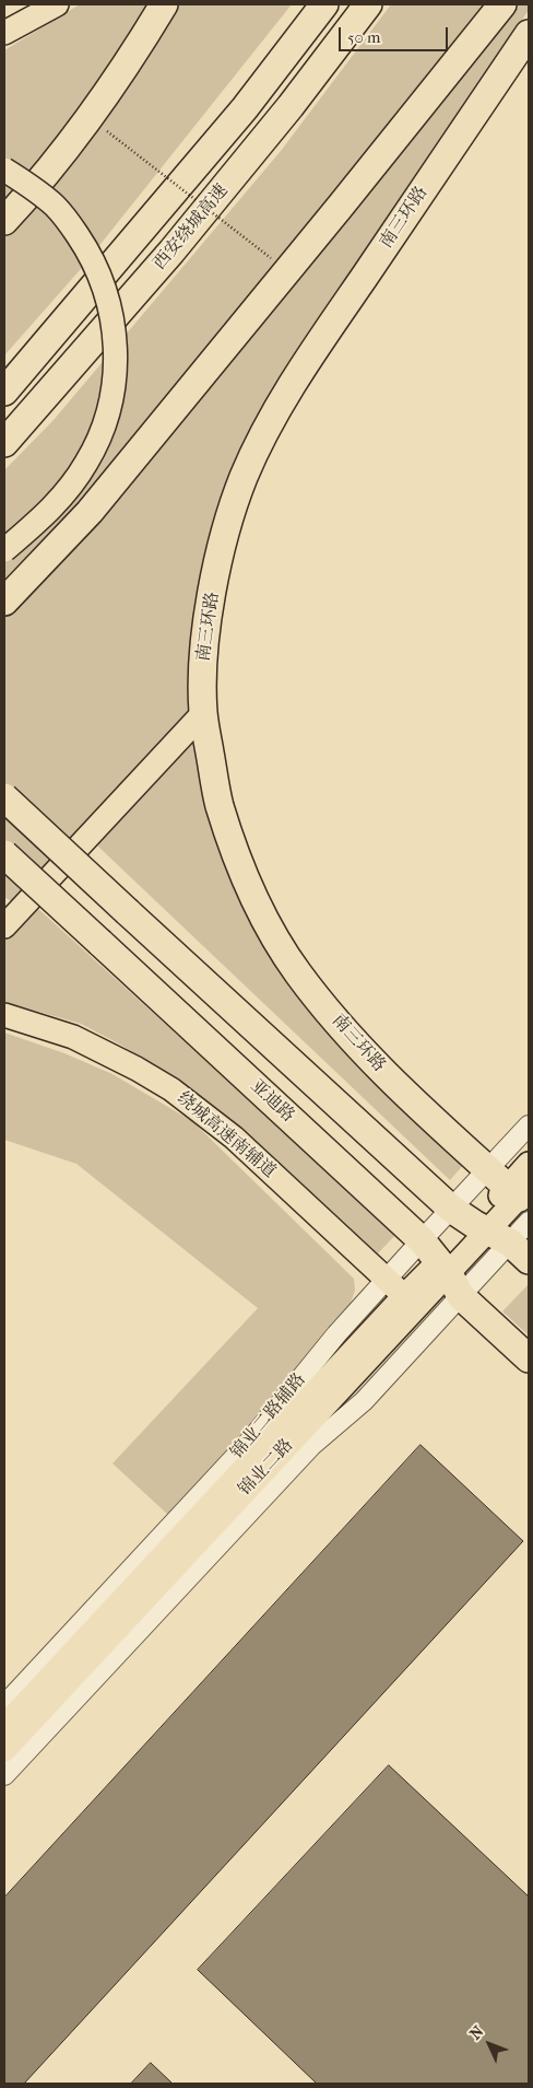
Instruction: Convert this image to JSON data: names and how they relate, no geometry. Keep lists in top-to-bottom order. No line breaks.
{"streets":{"highway":["南三环路","西安绕城高速","亚迪路"],"main road":["绕城高速南辅道","锦业二路"],"street":["锦业二路辅路"]},"crossings":[["南三环路","锦业二路辅路"],["南三环路","锦业二路"],["亚迪路","锦业二路辅路"],["亚迪路","锦业二路"],["绕城高速南辅道","锦业二路辅路"],["绕城高速南辅道","锦业二路"],["锦业二路辅路","锦业二路"]],"scale_bar":"50 m","north":"top left"}
